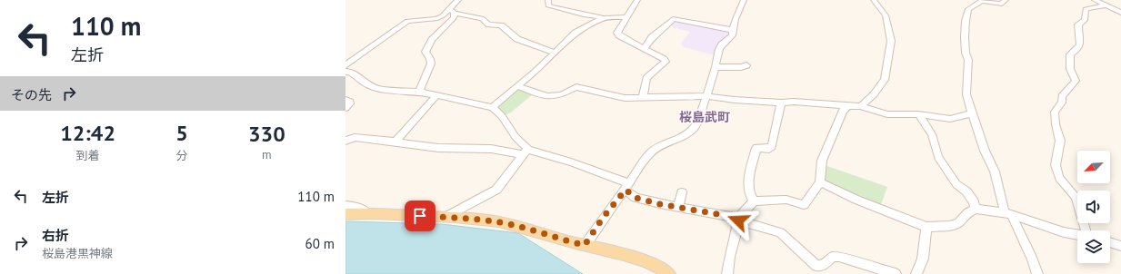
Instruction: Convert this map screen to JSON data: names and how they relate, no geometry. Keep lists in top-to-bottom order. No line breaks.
{"districts":["桜島武町"],"north":"bottom left","page":{"turn":["110 m","左折"],"then":"その先","eta":["12:42","到着","5","分","330","m"],"list":[{"name":"左折","value":"110 m"},{"name":"右折","note":"桜島港黒神線","value":"60 m"}]}}
